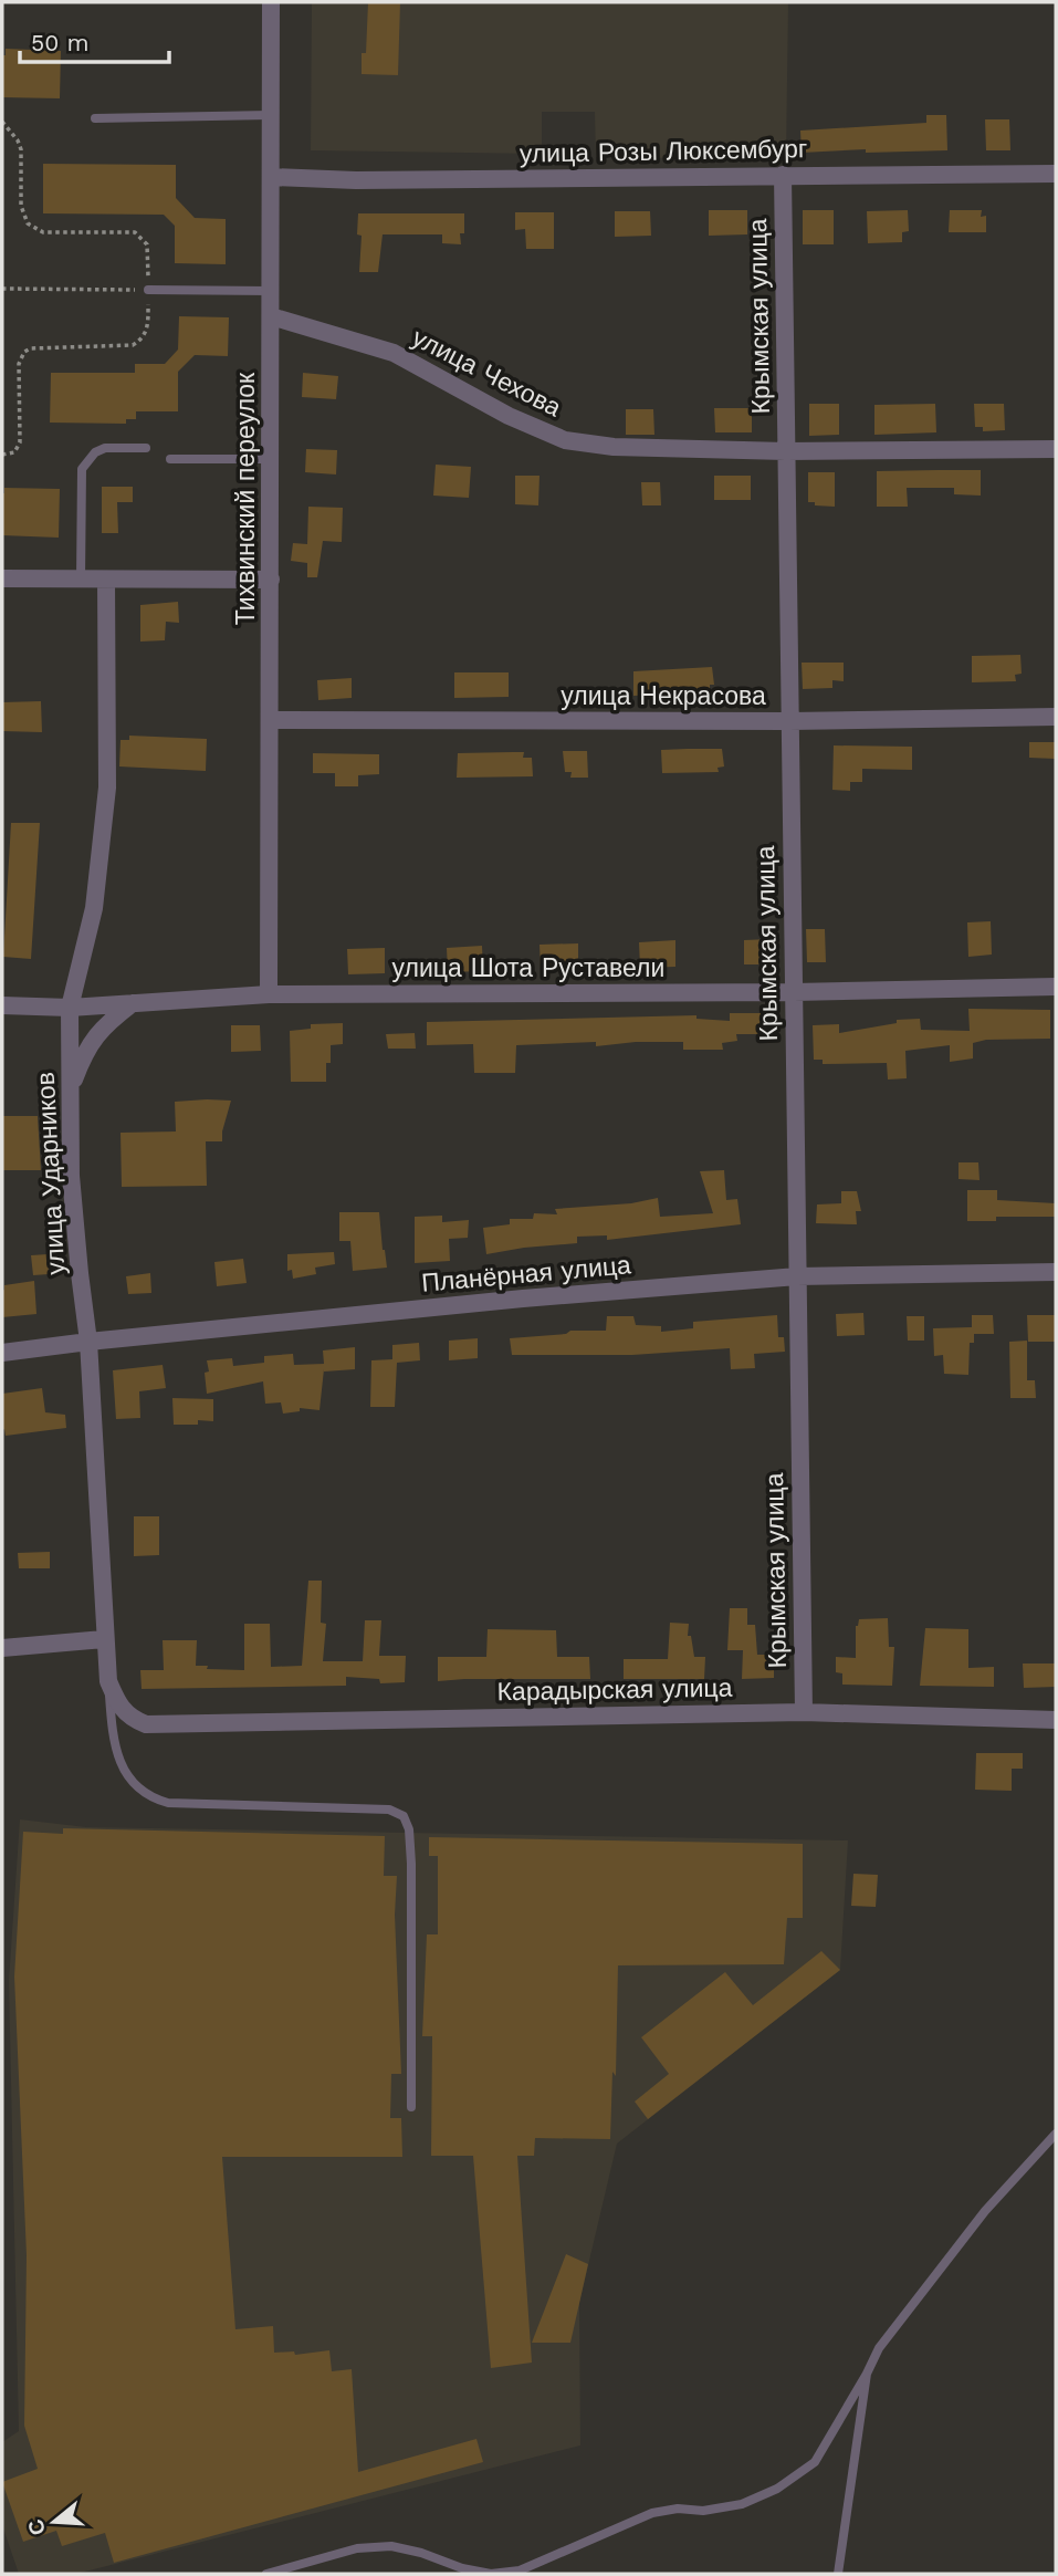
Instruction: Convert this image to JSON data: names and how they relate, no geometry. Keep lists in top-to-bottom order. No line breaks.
{"streets":{"street":["улица Розы Люксембург","Крымская улица","улица Чехова","Тихвинский переулок","улица Некрасова","улица Шота Руставели","улица Ударников","Планёрная улица","Карадырская улица"]},"crossings":[["улица Розы Люксембург","Крымская улица"],["улица Розы Люксембург","Тихвинский переулок"],["Крымская улица","улица Чехова"],["Крымская улица","улица Некрасова"],["Крымская улица","улица Шота Руставели"],["Крымская улица","Планёрная улица"],["Крымская улица","Карадырская улица"],["улица Чехова","Тихвинский переулок"],["Тихвинский переулок","улица Некрасова"],["Тихвинский переулок","улица Шота Руставели"],["улица Шота Руставели","улица Ударников"],["улица Ударников","Планёрная улица"],["улица Ударников","Карадырская улица"]],"scale_bar":"50 m","north":"left"}
